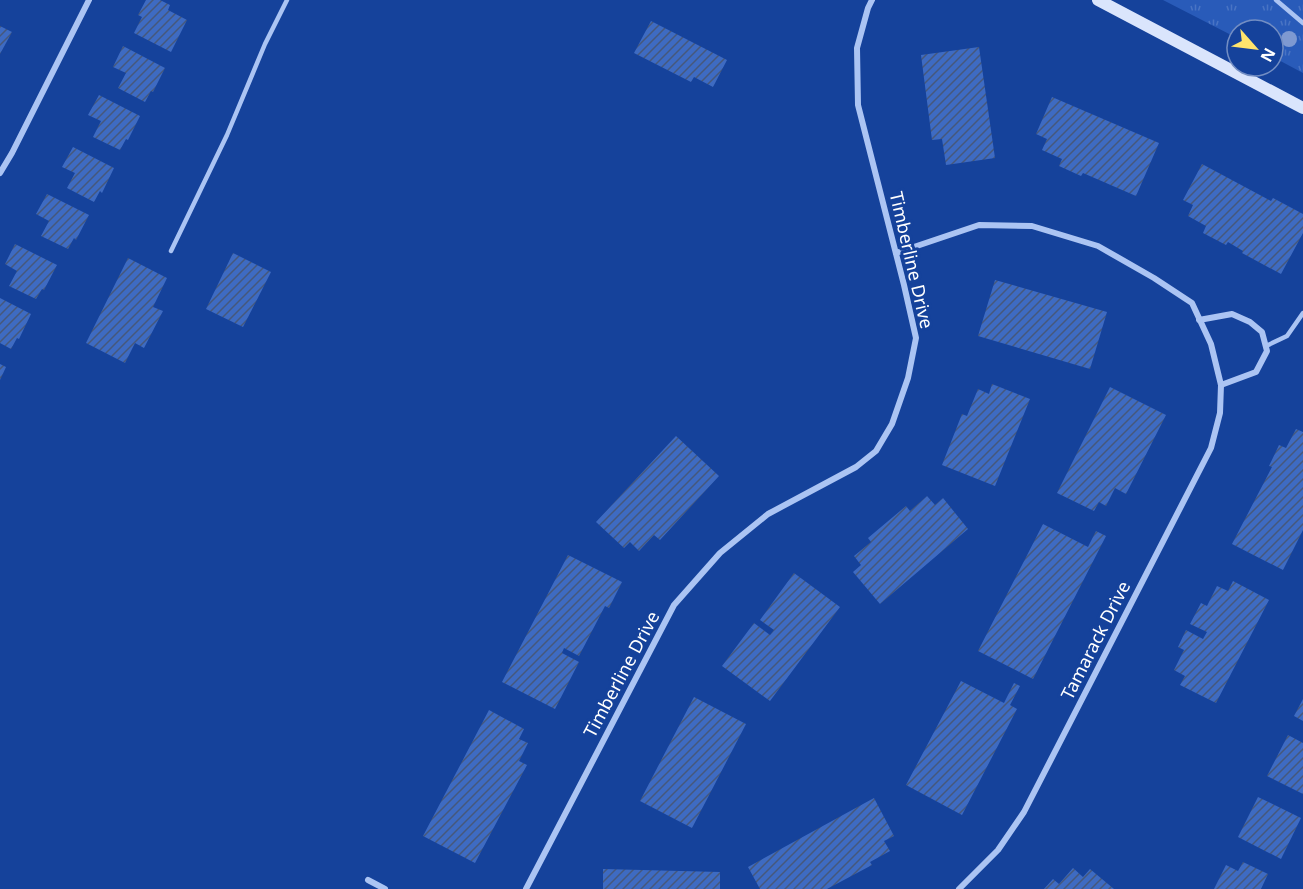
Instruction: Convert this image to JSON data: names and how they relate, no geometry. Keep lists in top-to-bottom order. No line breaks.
{"streets":{"street":["Timberline Drive","Tamarack Drive"]},"crossings":[["Timberline Drive","Tamarack Drive"]],"north":"bottom right"}
